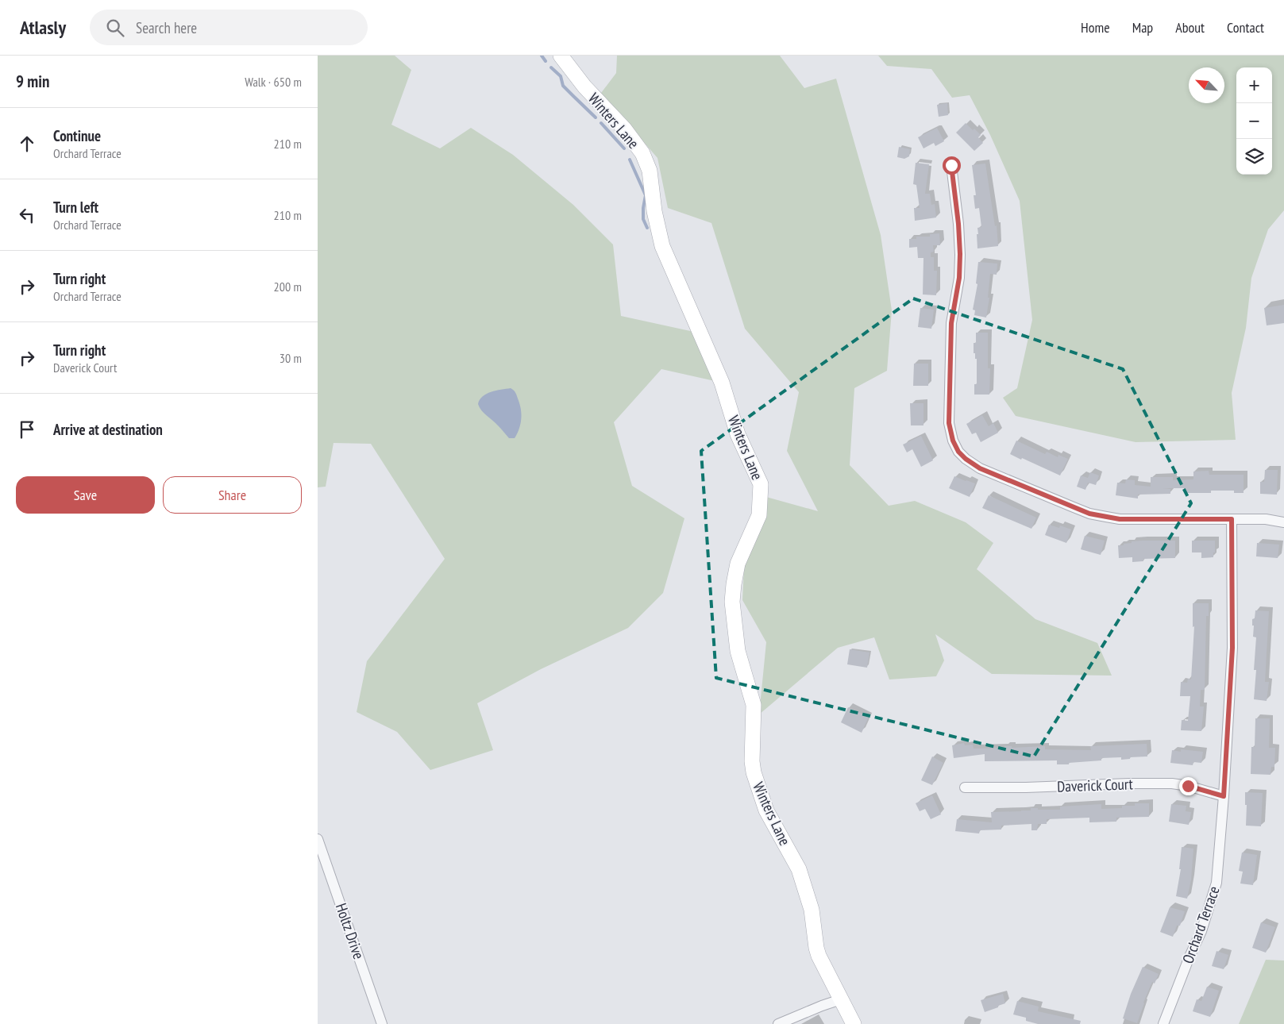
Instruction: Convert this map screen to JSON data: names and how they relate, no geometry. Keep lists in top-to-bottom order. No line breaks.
{"streets":{"street":["Winters Lane","Daverick Court","Orchard Terrace","Holtz Drive"]},"crossings":[["Daverick Court","Orchard Terrace"]],"north":"top left","page":{"header":"Atlasly","search":"Search here","nav":["Home","Map","About","Contact"],"heading":["9 min","Walk · 650 m"],"map_buttons":["+","−"],"list":[["Continue","Orchard Terrace","210 m"],["Turn left","Orchard Terrace","210 m"],["Turn right","Orchard Terrace","200 m"],["Turn right","Daverick Court","30 m"],"Arrive at destination"],"buttons":["Save","Share"]}}
